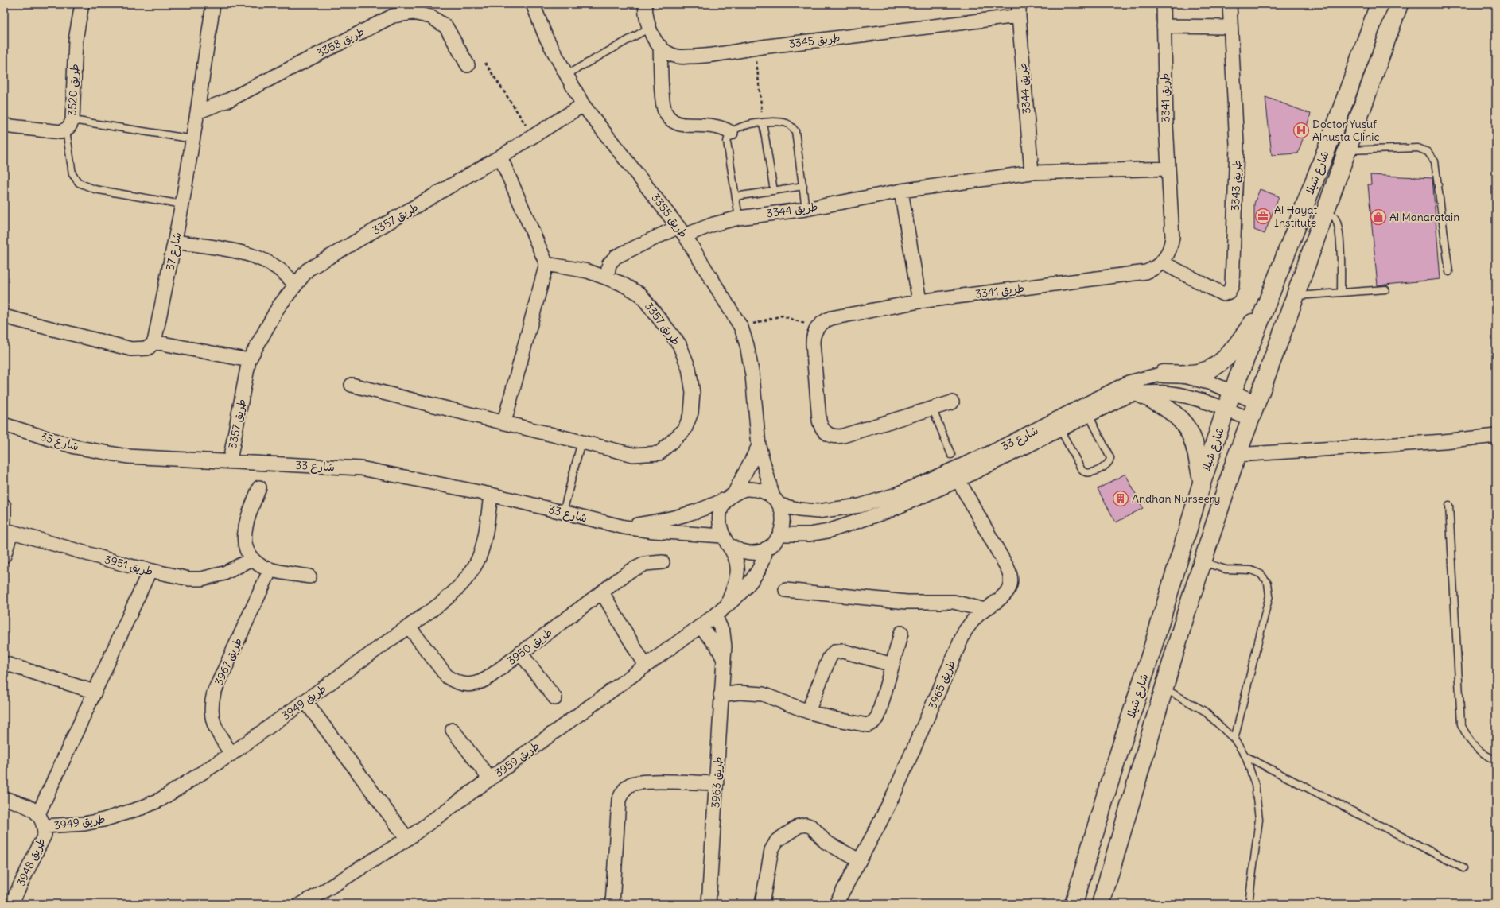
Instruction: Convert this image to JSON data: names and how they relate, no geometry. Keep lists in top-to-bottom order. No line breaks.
{"streets":{"main road":["شارع شيلا"],"street":["طريق 3345","طريق 3358","طريق 3344","طريق 3520","طريق 3341","طريق 3343","طريق 3355","طريق 3357","شارع 37","شارع 33","طريق 3951","طريق 3950","طريق 3967","طريق 3965","طريق 3949","طريق 3959","طريق 3963","طريق 3948"]},"crossings":[["طريق 3345","طريق 3344"],["طريق 3358","شارع 37"],["طريق 3344","طريق 3341"],["طريق 3344","طريق 3355"],["طريق 3344","طريق 3357"],["طريق 3341","طريق 3343"],["شارع شيلا","شارع 33"],["طريق 3355","طريق 3357"],["طريق 3355","شارع 33"],["طريق 3355","طريق 3959"],["طريق 3357","شارع 33"],["شارع 33","طريق 3965"],["شارع 33","طريق 3949"],["شارع 33","طريق 3959"],["طريق 3951","طريق 3948"],["طريق 3950","طريق 3949"],["طريق 3967","طريق 3949"],["طريق 3949","طريق 3948"],["طريق 3959","طريق 3963"]],"places":{"hospital":["Doctor Yusuf Alhusta Clinic"],"office":["Al Hayat Institute"],"shop":["Al Manaratain"],"building":["Andhan Nurseery"]}}
